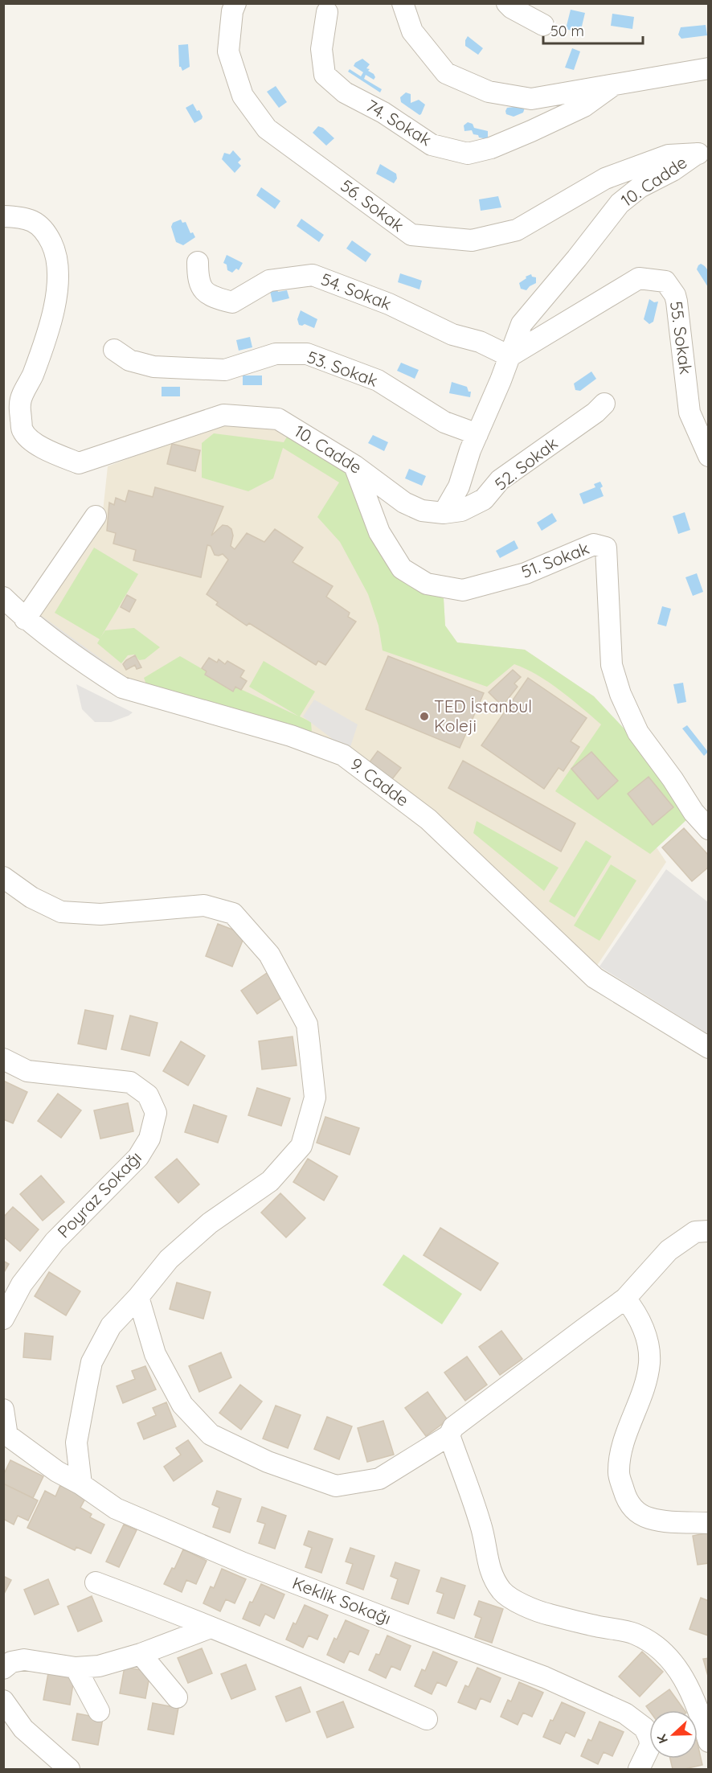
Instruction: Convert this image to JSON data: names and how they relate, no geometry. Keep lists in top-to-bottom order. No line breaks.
{"streets":{"street":["74. Sokak","10. Cadde","56. Sokak","54. Sokak","55. Sokak","53. Sokak","52. Sokak","51. Sokak","9. Cadde","Poyraz Sokağı","Keklik Sokağı"]},"crossings":[["10. Cadde","56. Sokak"],["10. Cadde","54. Sokak"],["10. Cadde","55. Sokak"],["10. Cadde","53. Sokak"],["10. Cadde","52. Sokak"],["10. Cadde","51. Sokak"],["54. Sokak","55. Sokak"]],"places":["TED İstanbul Koleji"],"scale_bar":"50 m","north":"left"}
